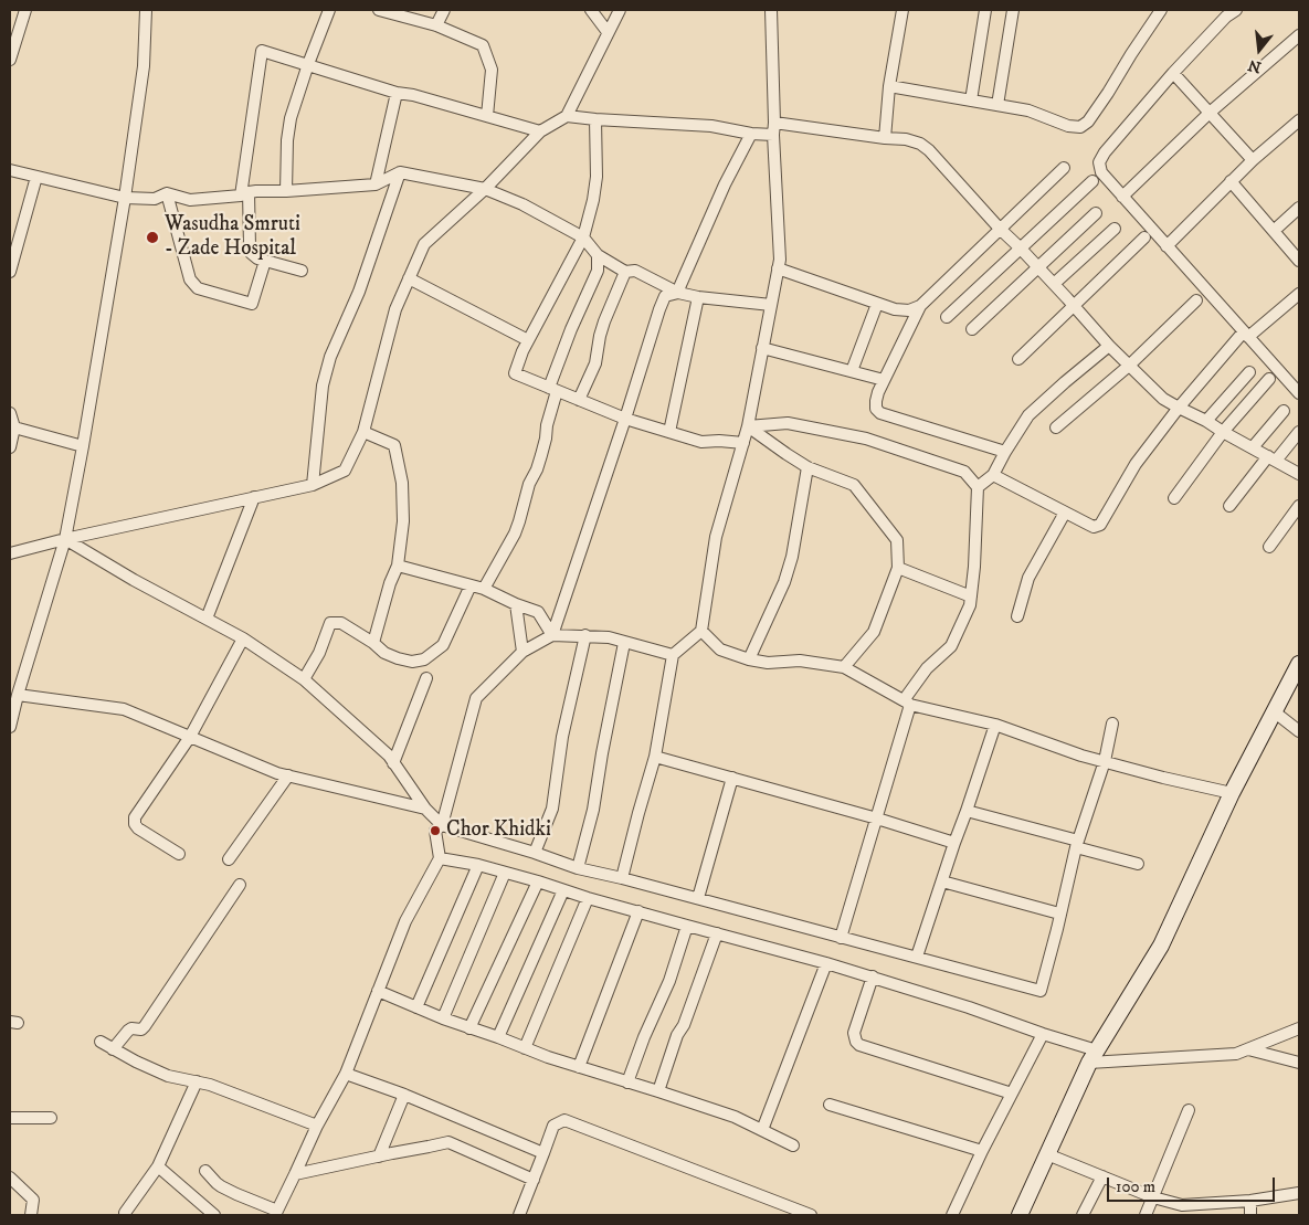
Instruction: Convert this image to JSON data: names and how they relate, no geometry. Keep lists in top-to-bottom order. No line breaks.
{"places":["Wasudha Smruti - Zade Hospital","Chor Khidki"],"scale_bar":"100 m","north":"bottom"}
